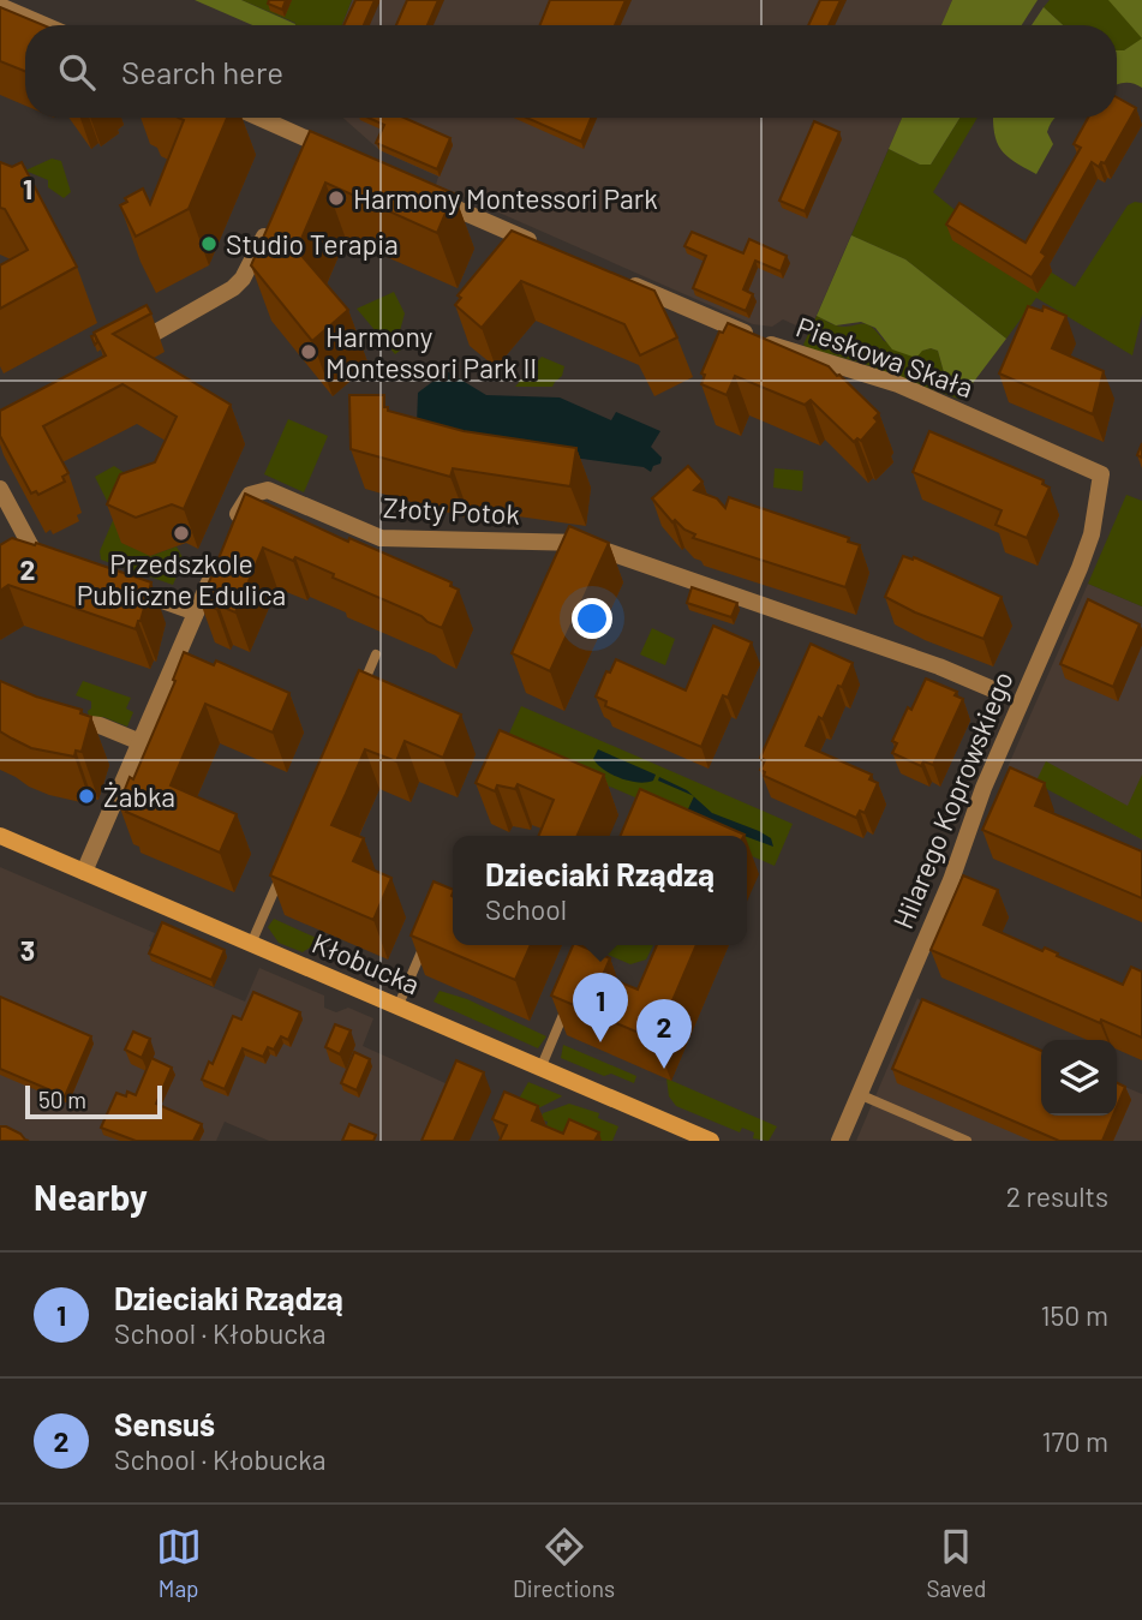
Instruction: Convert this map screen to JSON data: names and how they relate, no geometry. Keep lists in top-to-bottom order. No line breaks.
{"streets":{"street":["Pieskowa Skała","Złoty Potok","Hilarego Koprowskiego","Kłobucka"]},"crossings":[["Pieskowa Skała","Hilarego Koprowskiego"]],"places":["Harmony Montessori Park","Studio Terapia","Harmony Montessori Park II","Przedszkole Publiczne Edulica","Żabka"],"scale_bar":"50 m","page":{"search":"Search here","popup":["Dzieciaki Rządzą","School"],"pins":["1","2"],"scale":"50 m","heading":["Nearby","2 results"],"list":[{"mark":"1","name":"Dzieciaki Rządzą","note":"School · Kłobucka","value":"150 m"},{"mark":"2","name":"Sensuś","note":"School · Kłobucka","value":"170 m"}],"nav":["Map","Directions","Saved"]},"grid":{"rows":["1","2","3"]}}
